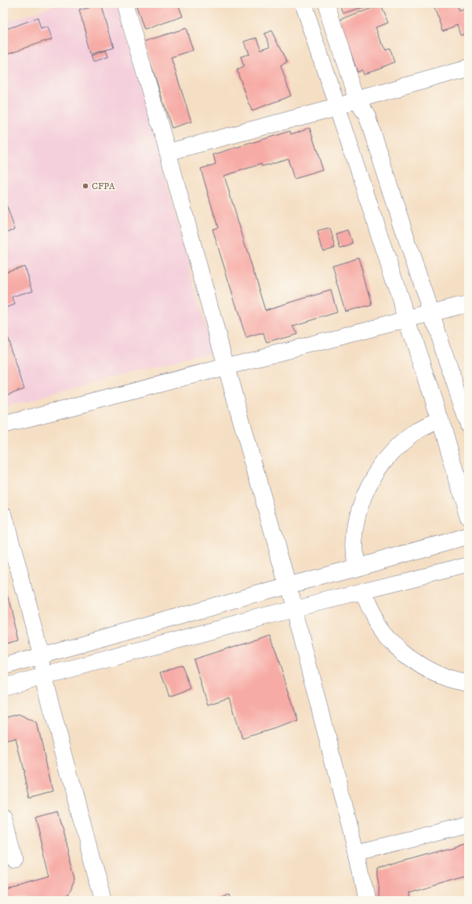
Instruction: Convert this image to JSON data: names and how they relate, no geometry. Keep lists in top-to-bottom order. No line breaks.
{"places":["CFPA"]}
